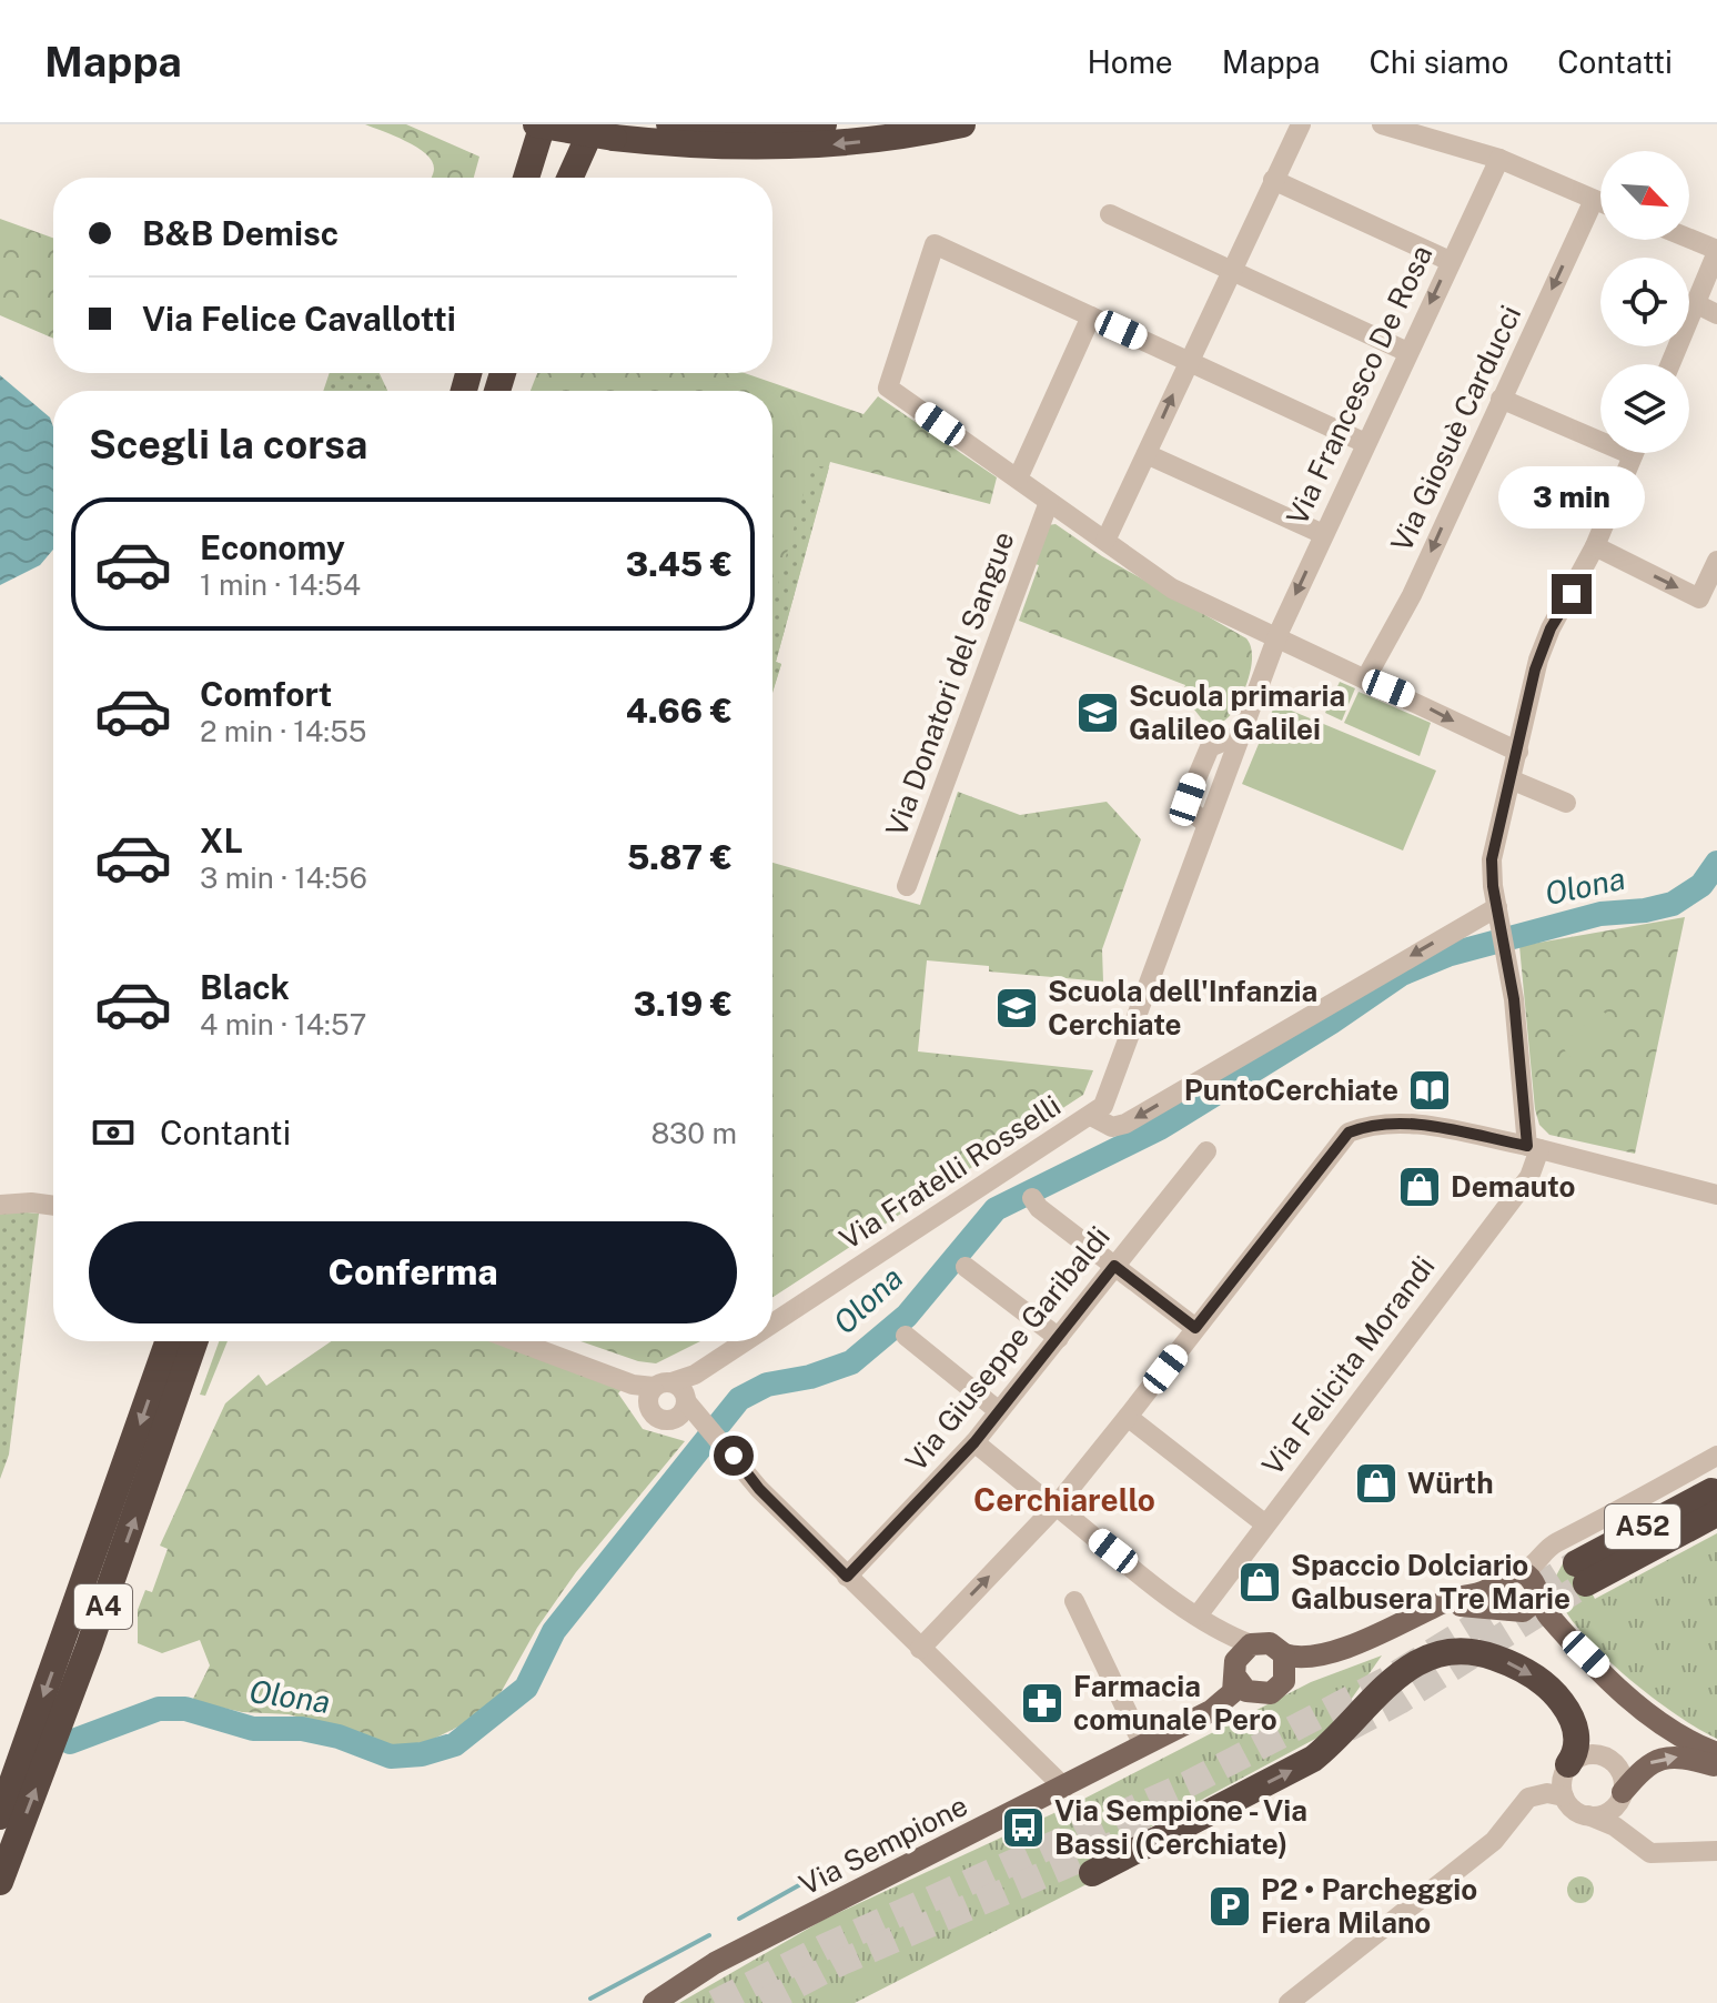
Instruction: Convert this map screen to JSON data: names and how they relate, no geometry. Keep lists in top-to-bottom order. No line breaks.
{"streets":{"highway":["A52","A4"],"main road":["Via Sempione"],"street":["Via Francesco De Rosa","Via Giosuè Carducci","Via Donatori del Sangue","Via Fratelli Rosselli","Via Giuseppe Garibaldi","Via Felicita Morandi"]},"crossings":[["Via Francesco De Rosa","Via Fratelli Rosselli"]],"one_way":["Via Fratelli Rosselli"],"districts":["Cerchiarello"],"water":["Olona"],"places":{"school or university":["Scuola primaria Galileo Galilei","Scuola dell'Infanzia Cerchiate"],"library":["PuntoCerchiate"],"shop":["Demauto","Würth","Spaccio Dolciario Galbusera Tre Marie"],"pharmacy":["Farmacia comunale Pero"],"bus stop":["Via Sempione - Via Bassi (Cerchiate)"],"parking":["P2 • Parcheggio Fiera Milano"]},"north":"bottom right","page":{"header":"Mappa","nav":["Home","Mappa","Chi siamo","Contatti"],"banner":["B&B Demisc","Via Felice Cavallotti"],"heading":"Scegli la corsa","bubble":"3 min","list":[{"name":"Economy","note":"1 min · 14:54","value":"3.45 €"},{"name":"Comfort","note":"2 min · 14:55","value":"4.66 €"},{"name":"XL","note":"3 min · 14:56","value":"5.87 €"},{"name":"Black","note":"4 min · 14:57","value":"3.19 €"}],"pay":["Contanti","830 m"],"buttons":"Conferma"}}
